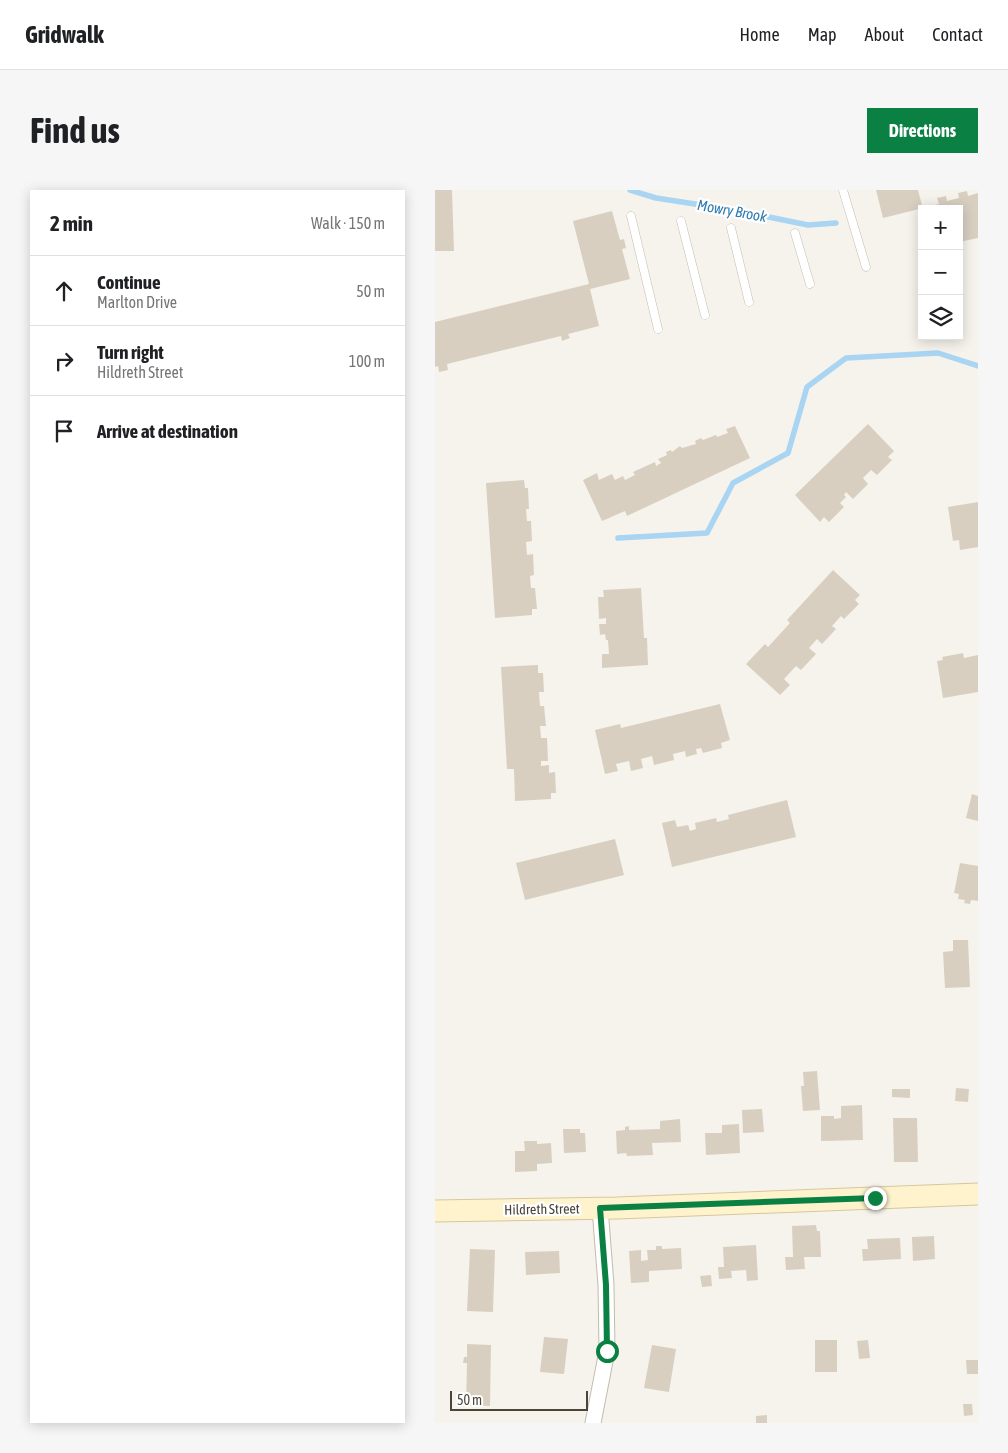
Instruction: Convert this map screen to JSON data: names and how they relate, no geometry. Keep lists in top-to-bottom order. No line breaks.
{"streets":{"street":["Hildreth Street"]},"water":["Mowry Brook"],"scale_bar":"50 m","page":{"header":"Gridwalk","nav":["Home","Map","About","Contact"],"buttons":"Directions","title":"Find us","heading":["2 min","Walk · 150 m"],"map_buttons":["+","−"],"list":[["Continue","Marlton Drive","50 m"],["Turn right","Hildreth Street","100 m"],"Arrive at destination"],"scale":"50 m"}}
